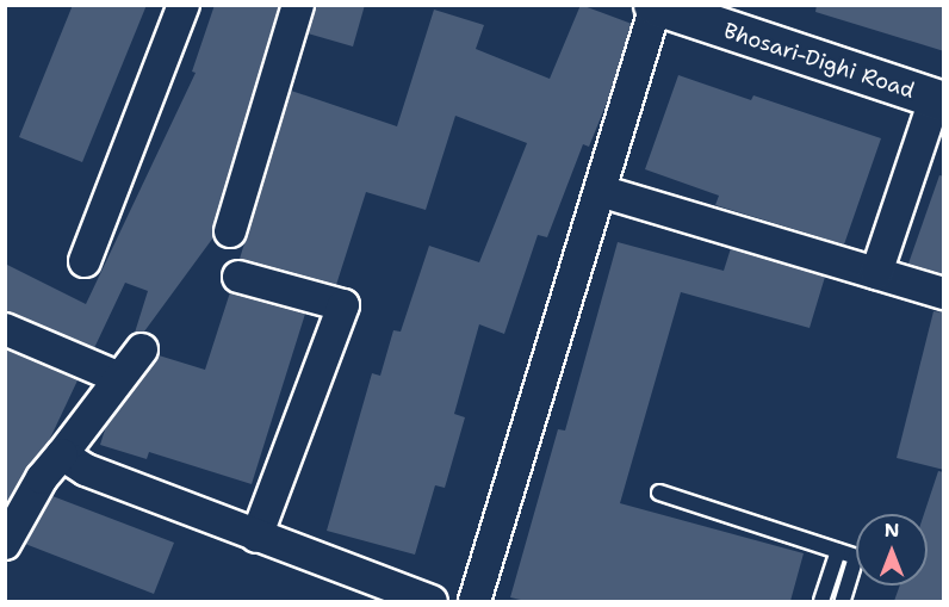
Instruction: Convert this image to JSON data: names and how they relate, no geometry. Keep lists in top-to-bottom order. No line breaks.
{"streets":{"street":["Bhosari-Dighi Road"]},"north":"top"}
